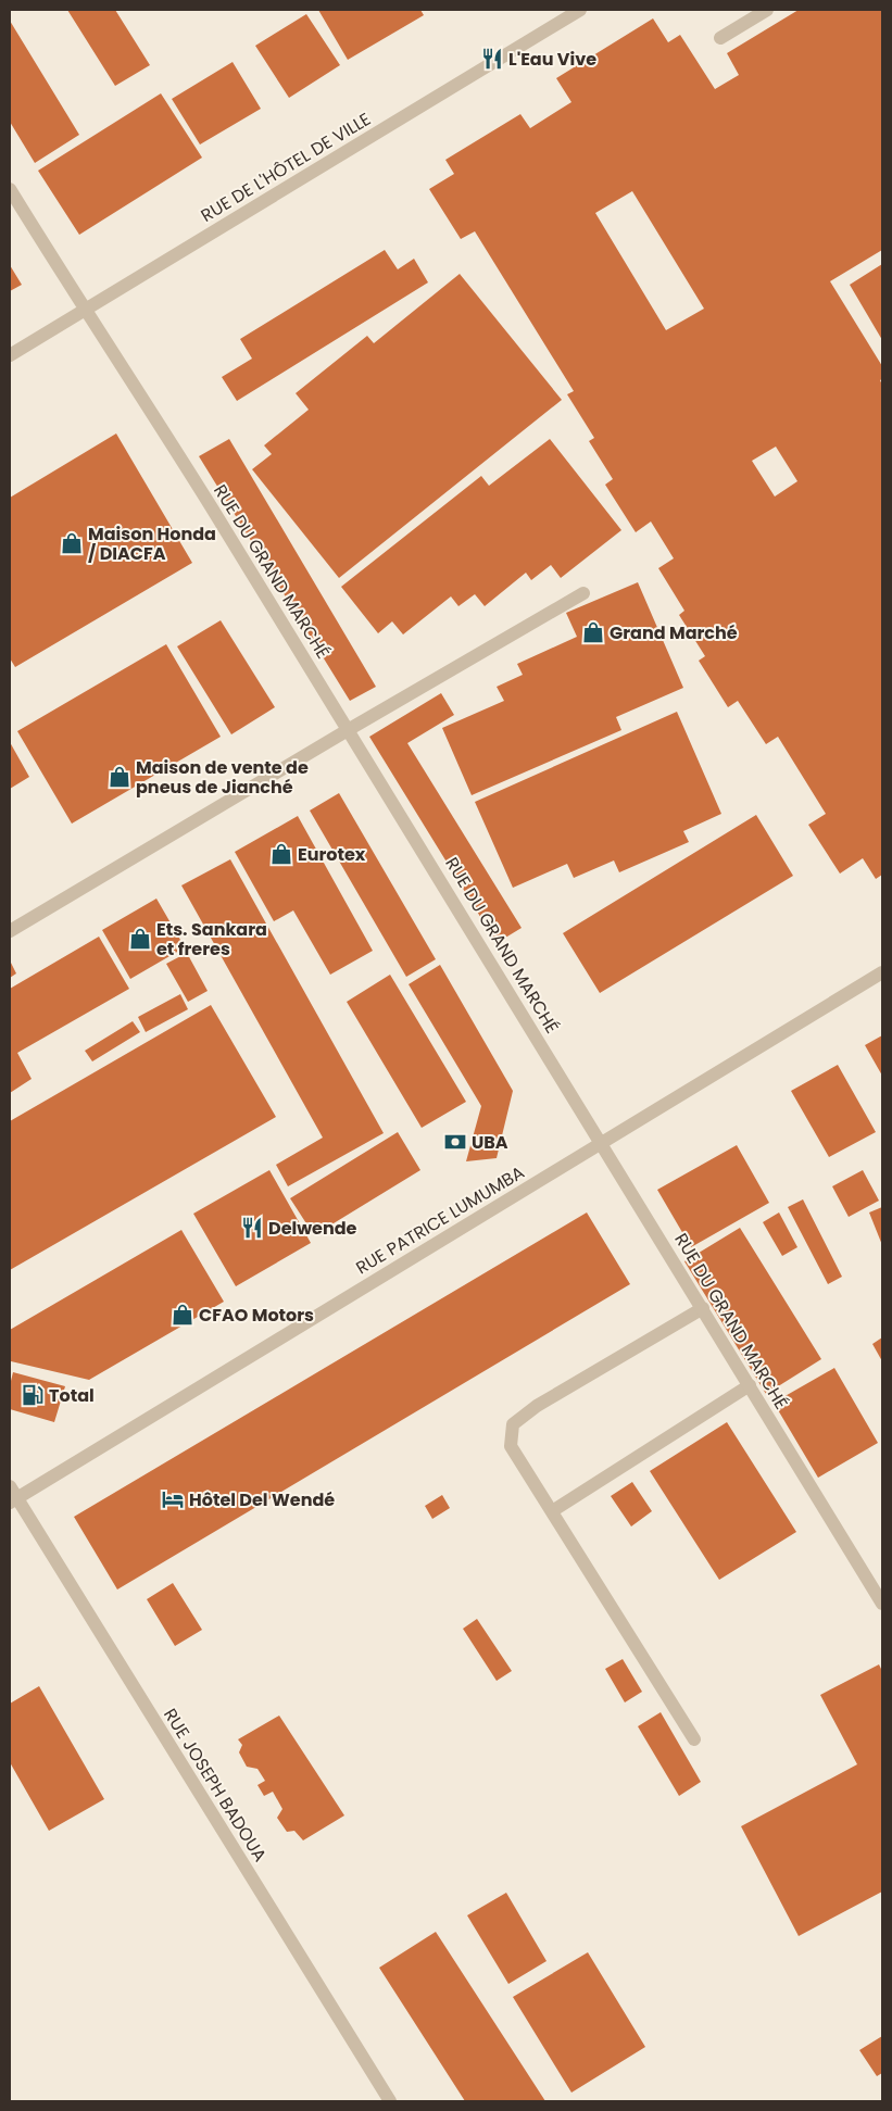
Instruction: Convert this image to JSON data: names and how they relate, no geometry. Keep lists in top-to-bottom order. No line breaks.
{"streets":{"street":["RUE DE L'HÔTEL DE VILLE","RUE DU GRAND MARCHÉ","RUE PATRICE LUMUMBA","RUE JOSEPH BADOUA"]},"crossings":[["RUE DE L'HÔTEL DE VILLE","RUE DU GRAND MARCHÉ"],["RUE DU GRAND MARCHÉ","RUE PATRICE LUMUMBA"],["RUE PATRICE LUMUMBA","RUE JOSEPH BADOUA"]],"places":{"restaurant":["L'Eau Vive","Delwende"],"shop":["Maison Honda / DIACFA","Grand Marché","Maison de vente de pneus de Jianché","Eurotex","Ets. Sankara et freres","CFAO Motors"],"bank":["UBA"],"fuel station":["Total"],"hotel":["Hôtel Del Wendé"]}}
